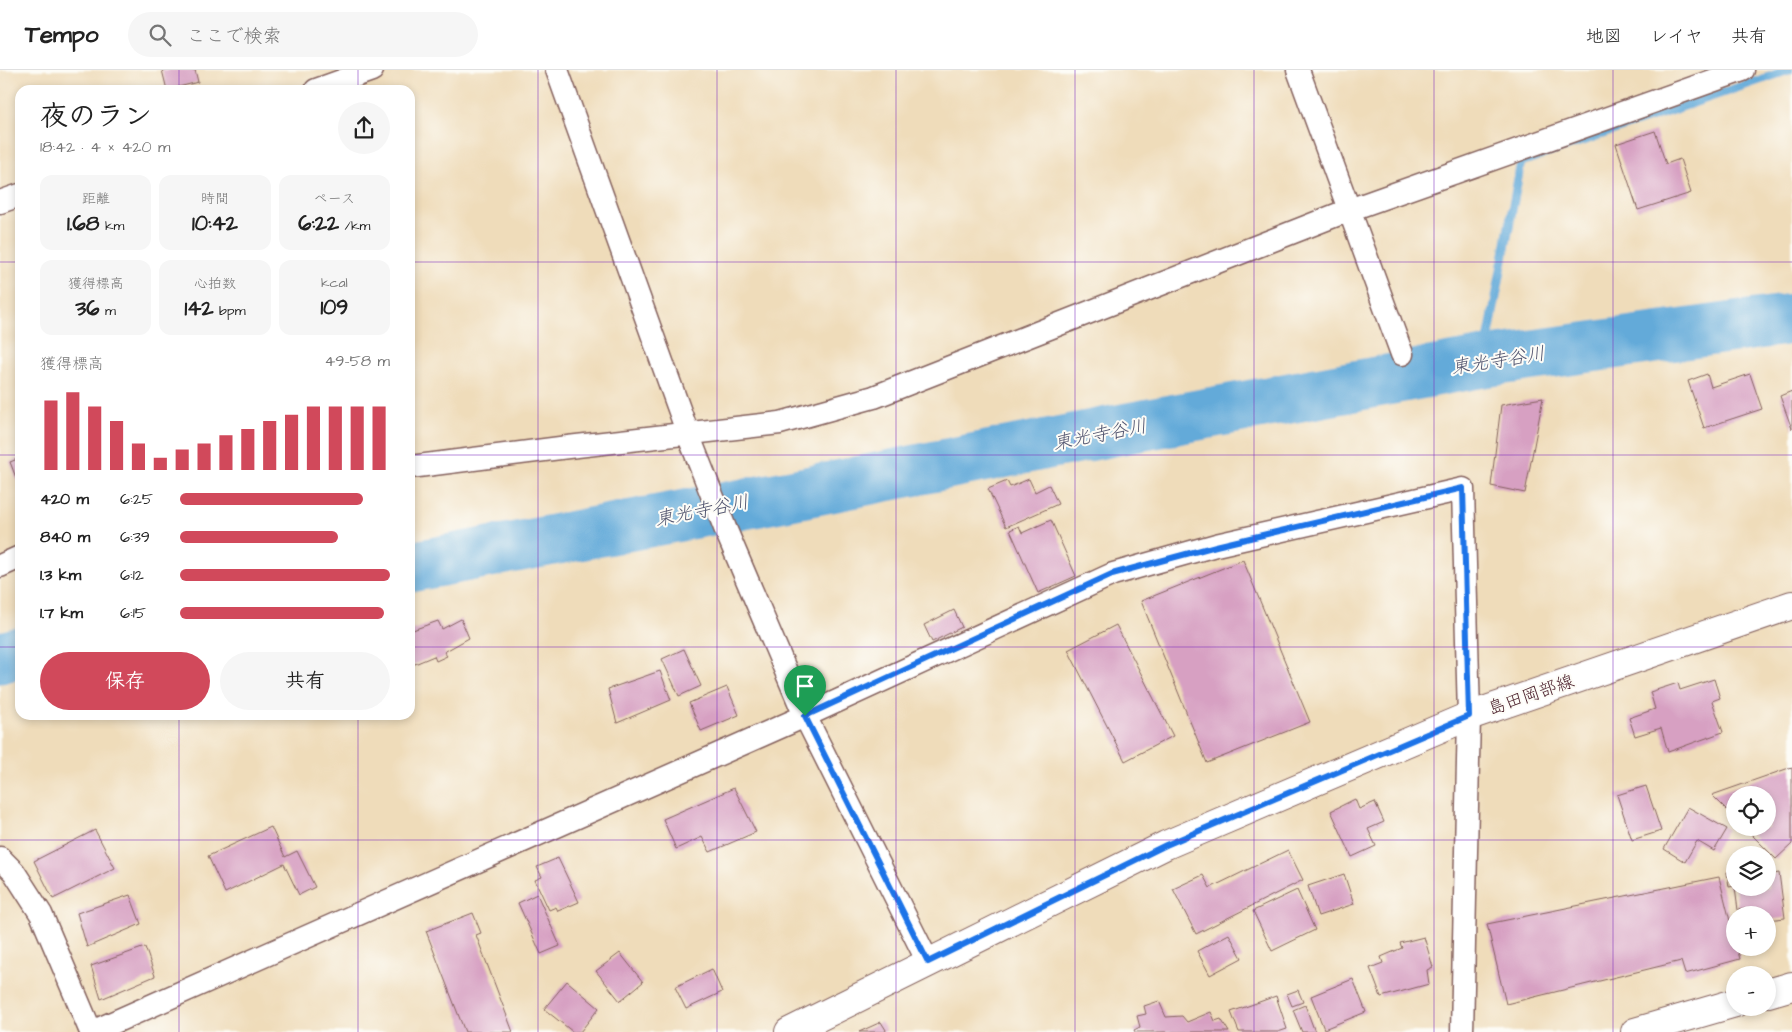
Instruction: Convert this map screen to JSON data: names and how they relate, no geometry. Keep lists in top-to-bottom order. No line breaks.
{"streets":{"main road":["島田岡部線"]},"water":["東光寺谷川"],"page":{"header":"Tempo","search":"ここで検索","nav":["地図","レイヤ","共有"],"heading":["夜のラン","18:42 · 4 × 420 m"],"stats":[["距離","1.68 km"],["時間","10:42"],["ペース","6:22 /km"],["獲得標高","36 m"],["心拍数","142 bpm"],["kcal","109"]],"chart":["獲得標高","49–58 m"],"list":[{"name":"420 m","note":"6:25"},{"name":"840 m","note":"6:39"},{"name":"1.3 km","note":"6:12"},{"name":"1.7 km","note":"6:15"}],"buttons":["保存","共有"],"map_buttons":["+","−"]}}
